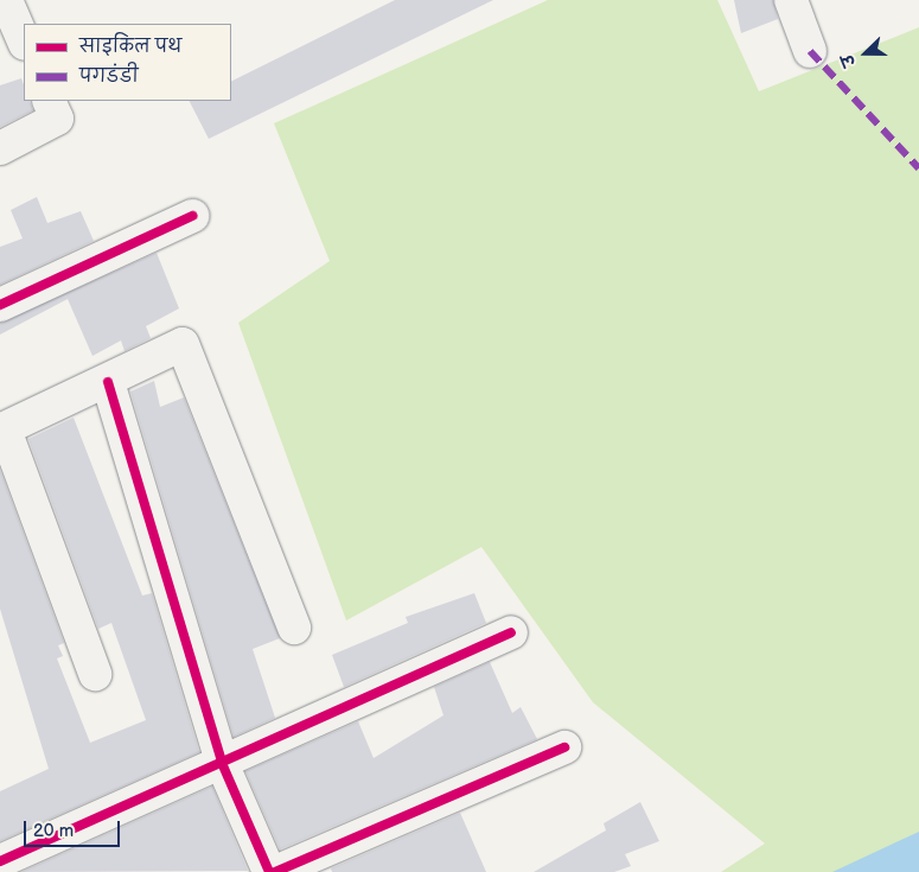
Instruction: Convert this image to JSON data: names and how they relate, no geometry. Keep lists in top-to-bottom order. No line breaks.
{"legend":["साइकिल पथ","पगडंडी"],"scale_bar":"20 m","north":"left"}
